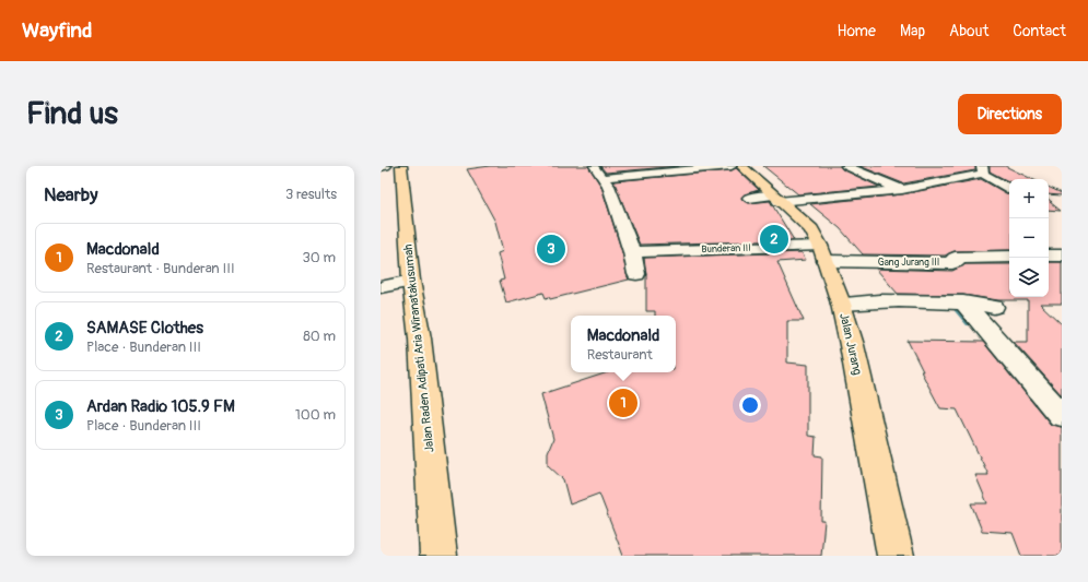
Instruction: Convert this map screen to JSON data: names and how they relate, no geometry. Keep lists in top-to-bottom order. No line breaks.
{"streets":{"main road":["Jalan Jurang","Jalan Raden Adipati Aria Wiranatakusumah"],"street":["Bunderan III","Gang Jurang III"]},"crossings":[["Bunderan III","Gang Jurang III"],["Bunderan III","Jalan Jurang"],["Gang Jurang III","Jalan Jurang"]],"page":{"header":"Wayfind","nav":["Home","Map","About","Contact"],"buttons":"Directions","title":"Find us","heading":["Nearby","3 results"],"map_buttons":["+","−"],"list":[{"mark":"1","name":"Macdonald","note":"Restaurant · Bunderan III","value":"30 m"},{"mark":"2","name":"SAMASE Clothes","note":"Place · Bunderan III","value":"80 m"},{"mark":"3","name":"Ardan Radio 105.9 FM","note":"Place · Bunderan III","value":"100 m"}],"pins":["2","3","1"],"popup":["Macdonald","Restaurant"]}}
